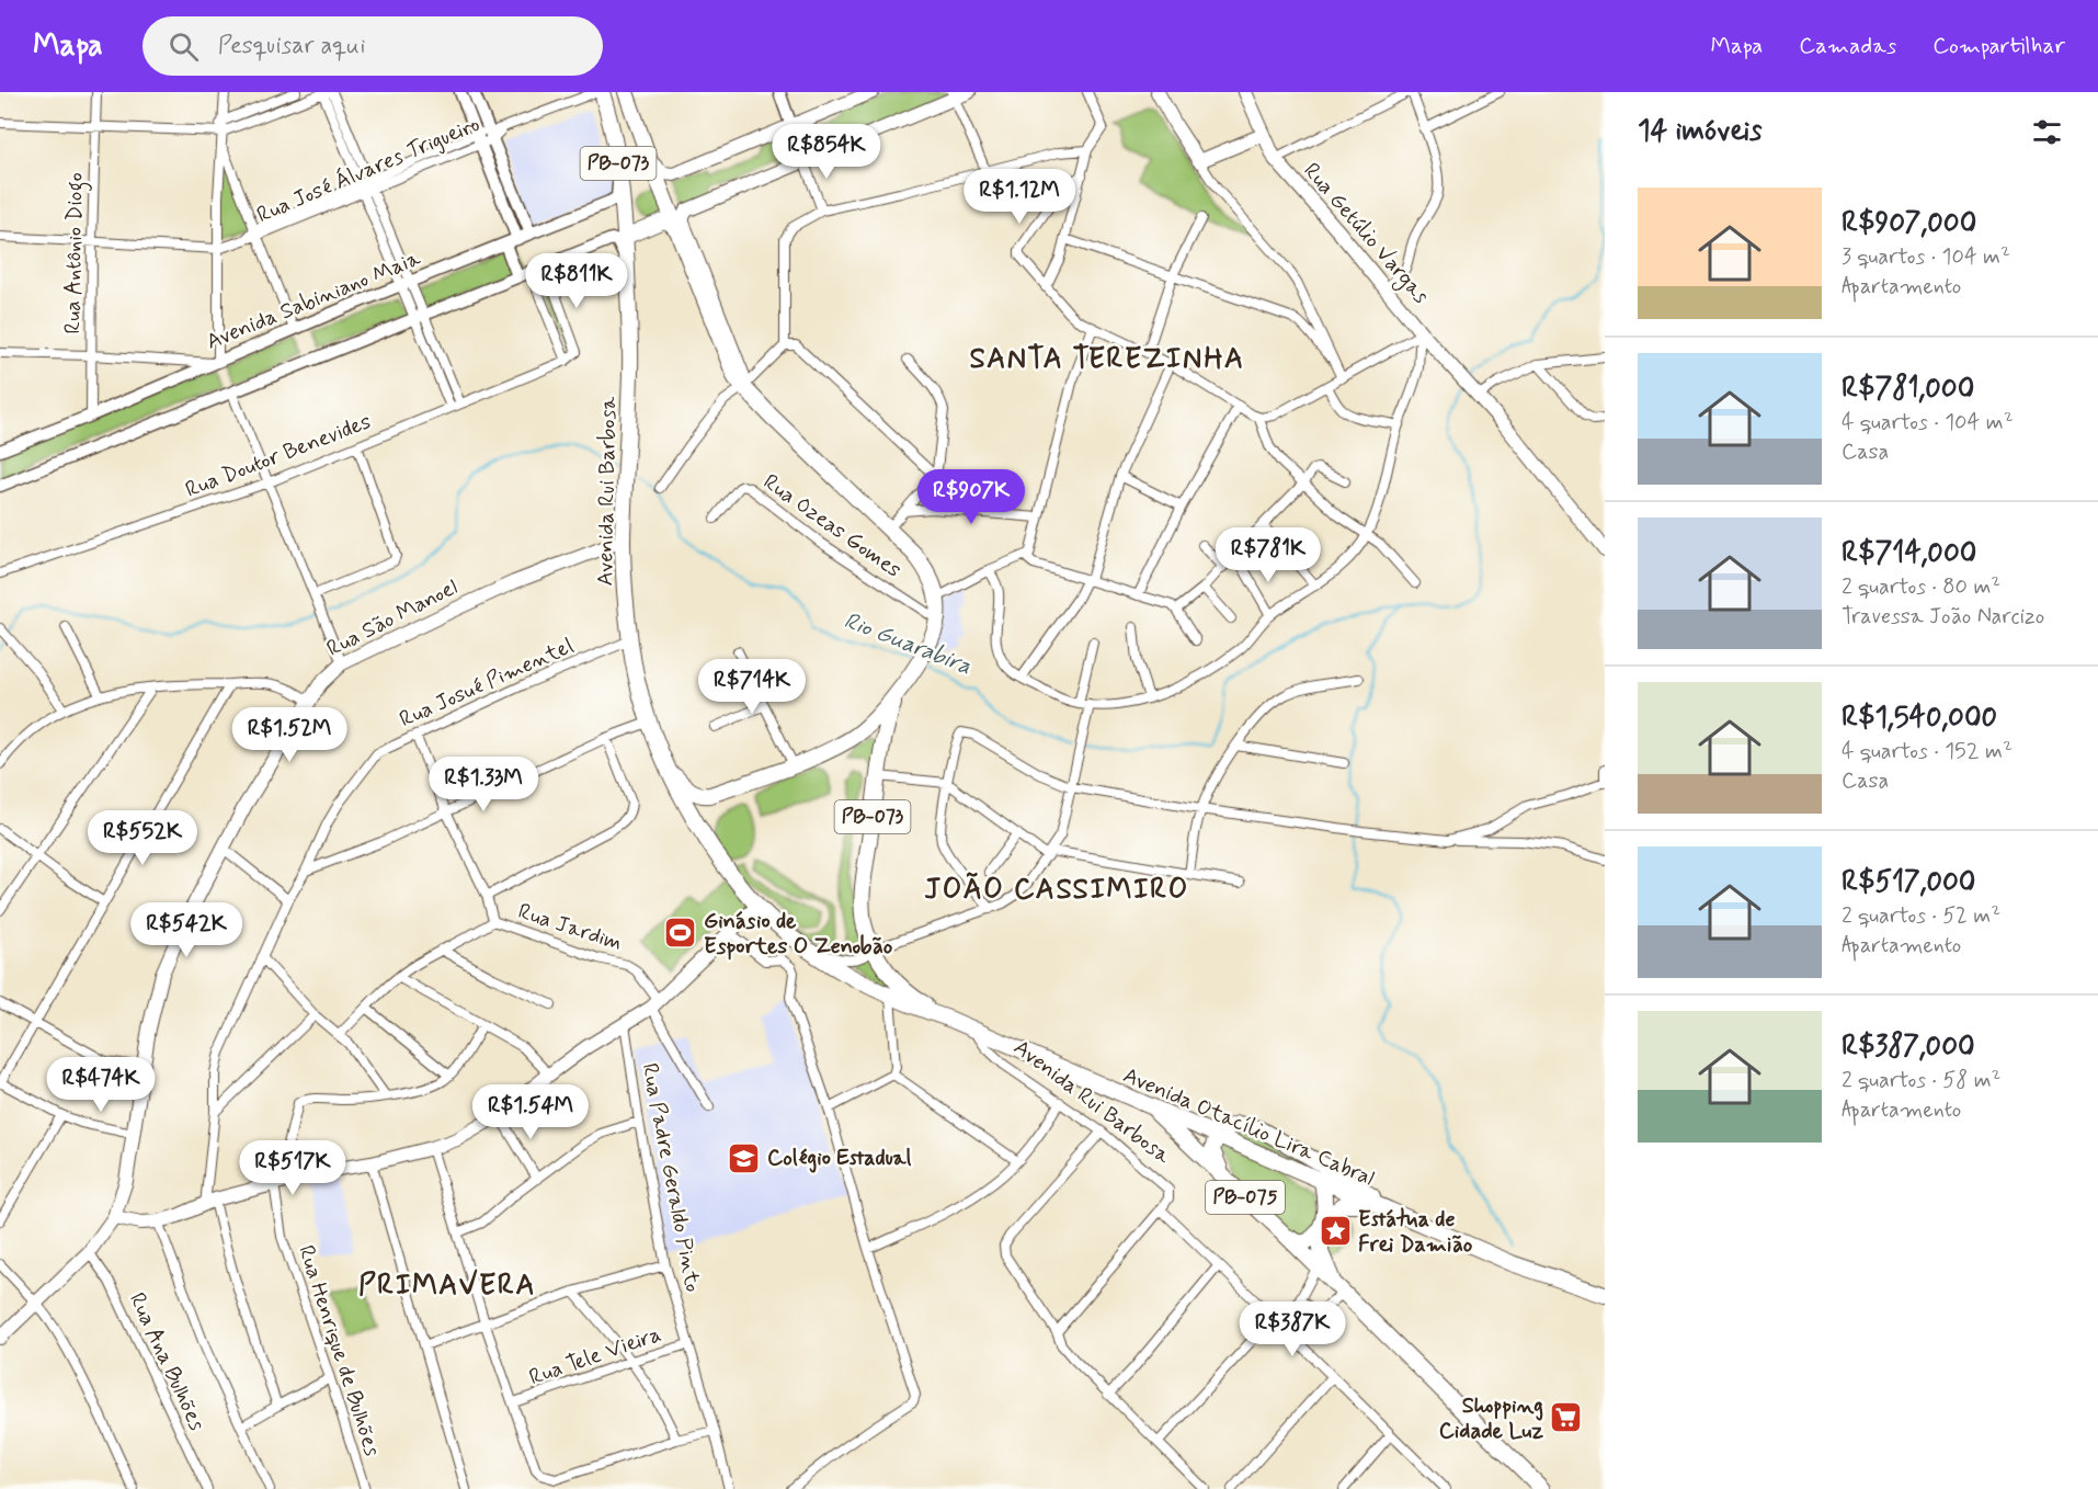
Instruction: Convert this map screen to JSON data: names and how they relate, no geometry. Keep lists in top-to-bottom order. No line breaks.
{"streets":{"main road":["PB-073","Rua Getúlio Vargas","Avenida Rui Barbosa","Rua São Manoel","Avenida Otacílio Lira Cabral","PB-075"],"street":["Rua José Álvares Trigueiro","Rua Antônio Diogo","Avenida Sabiniano Maia","Rua Doutor Benevides","Rua Ozeas Gomes","Rua Josué Pimentel","Rua Jardim","Rua Padre Geraldo Pinto","Rua Henrique de Bulhões","Rua Tele Vieira","Rua Ana Bulhões"]},"crossings":[["PB-073","Avenida Sabiniano Maia"],["PB-073","Avenida Rui Barbosa"],["PB-073","Rua Ozeas Gomes"],["PB-073","Avenida Otacílio Lira Cabral"],["Rua Antônio Diogo","Avenida Sabiniano Maia"],["Avenida Rui Barbosa","Rua São Manoel"],["Avenida Rui Barbosa","Rua Josué Pimentel"],["Avenida Rui Barbosa","Avenida Otacílio Lira Cabral"],["Rua São Manoel","Rua Ana Bulhões"],["Avenida Otacílio Lira Cabral","PB-075"],["Rua Padre Geraldo Pinto","Rua Tele Vieira"]],"districts":["SANTA TEREZINHA","JOÃO CASSIMIRO","PRIMAVERA"],"water":["Rio Guarabira"],"places":{"sports":["Ginásio de Esportes O Zenobão"],"school or university":["Colégio Estadual"],"place":["Estátua de Frei Damião"],"supermarket":["Shopping Cidade Luz"]},"page":{"header":"Mapa","search":"Pesquisar aqui","nav":["Mapa","Camadas","Compartilhar"],"heading":"14 imóveis","price":["R$854K","R$1.12M","R$811K","R$907K","R$781K","R$714K","R$1.52M","R$1.33M","R$552K","R$542K","R$474K","R$1.54M","R$517K","R$387K"],"list":[{"name":"R$907,000","note":"3 quartos · 104 m² · Apartamento"},{"name":"R$781,000","note":"4 quartos · 104 m² · Casa"},{"name":"R$714,000","note":"2 quartos · 80 m² · Travessa João Narcizo"},{"name":"R$1,540,000","note":"4 quartos · 152 m² · Casa"},{"name":"R$517,000","note":"2 quartos · 52 m² · Apartamento"},{"name":"R$387,000","note":"2 quartos · 58 m² · Apartamento"}]}}
